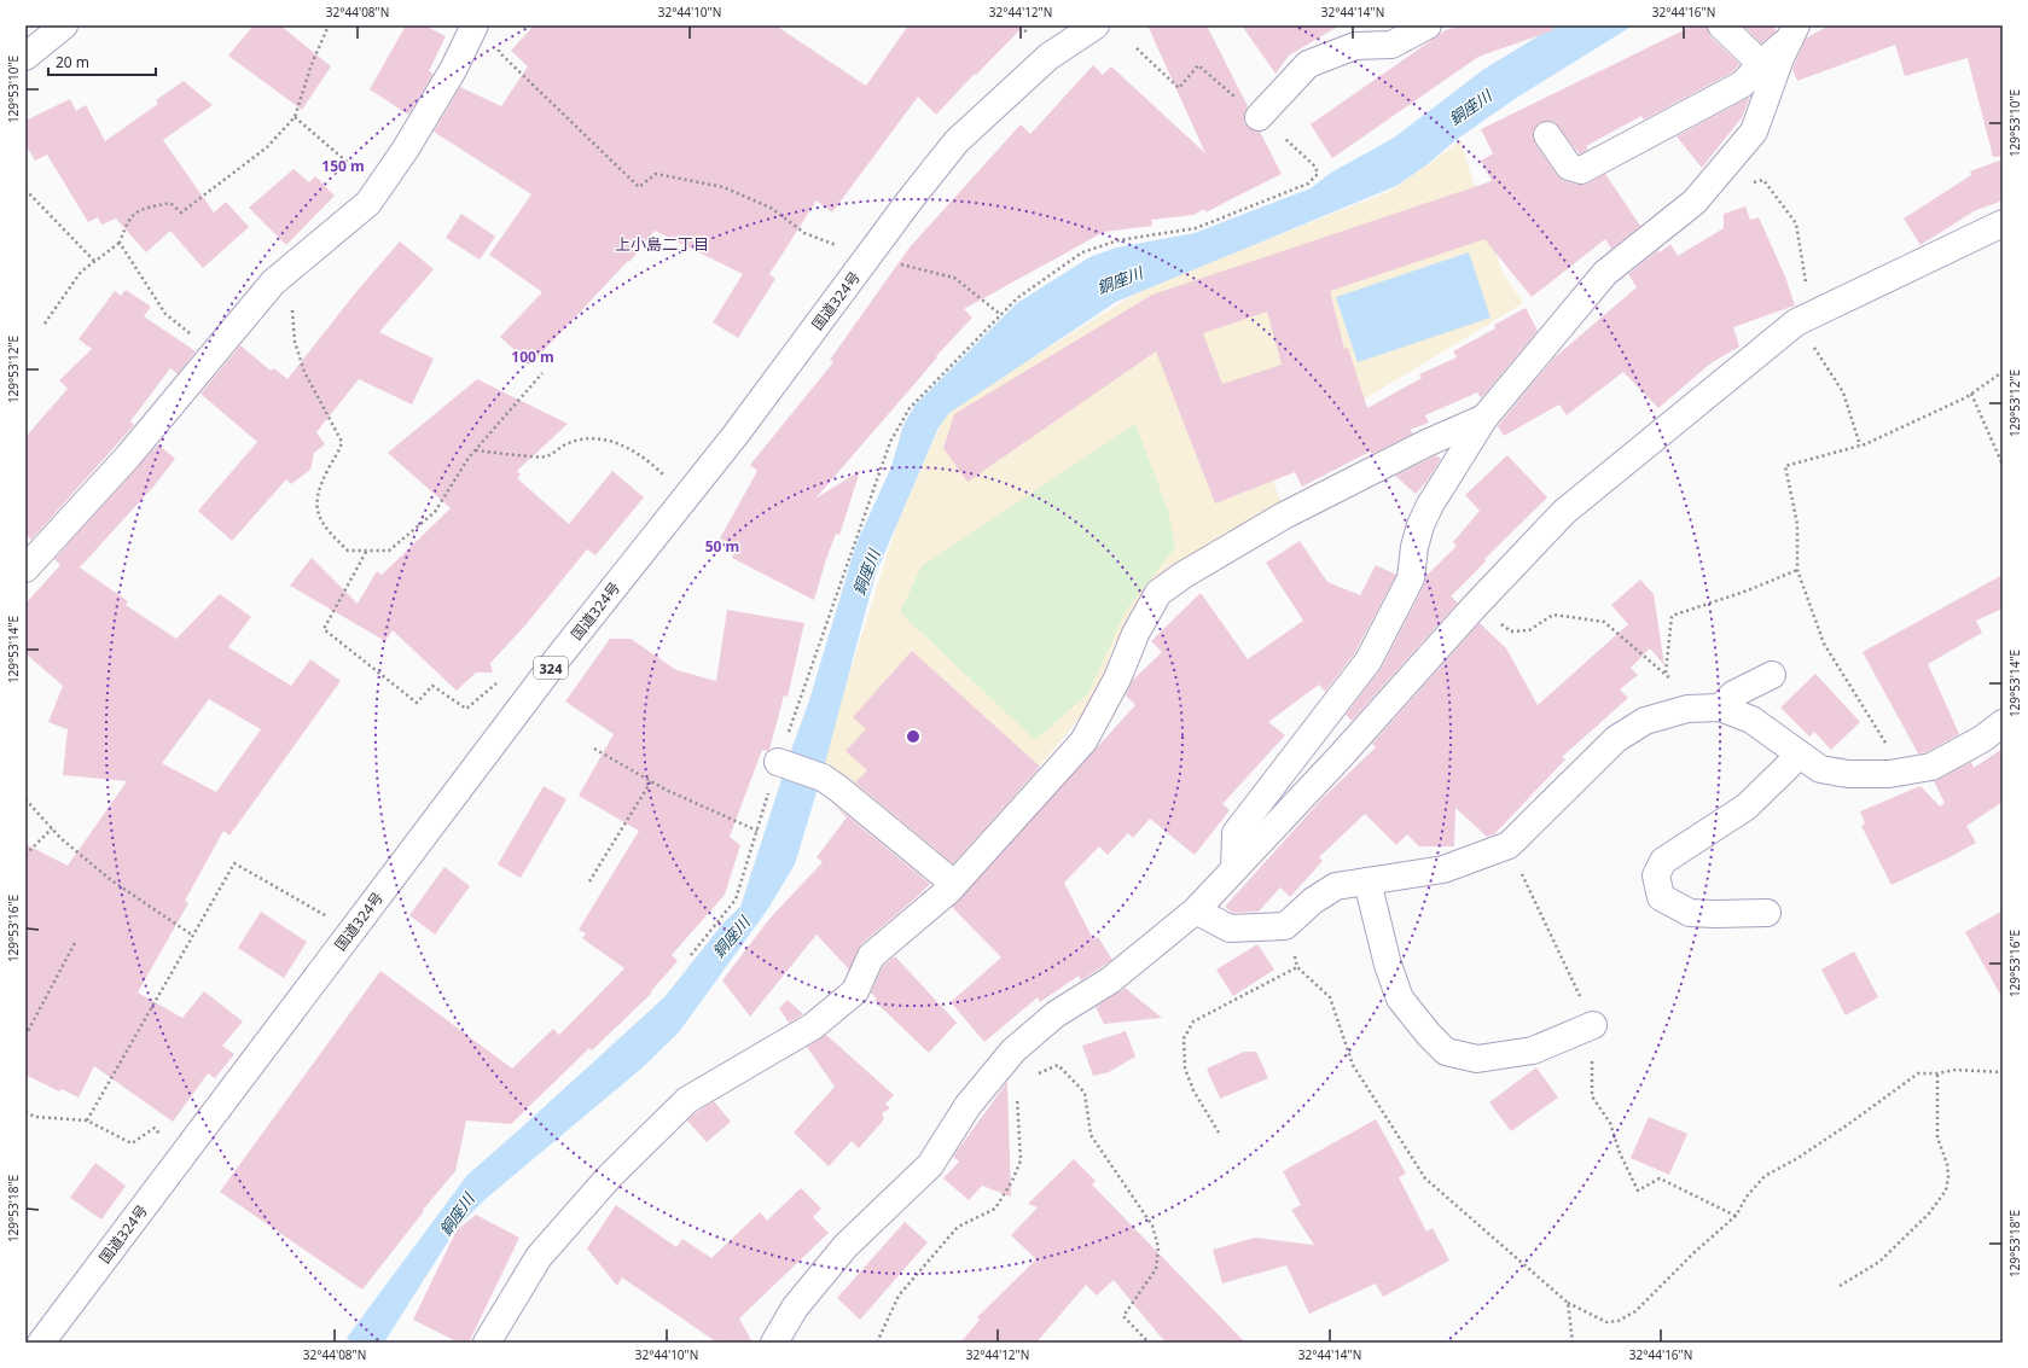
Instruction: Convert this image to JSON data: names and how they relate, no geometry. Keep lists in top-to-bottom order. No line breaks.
{"streets":{"main road":["国道324号","324"]},"districts":["上小島二丁目"],"water":["銅座川"],"scale_bar":"20 m","coordinates":["32°44'08\"N","32°44'10\"N","32°44'12\"N","32°44'14\"N","32°44'16\"N","129°53'10\"E","129°53'12\"E","129°53'14\"E","129°53'16\"E","129°53'18\"E"],"rings":["150 m","100 m","50 m"]}
